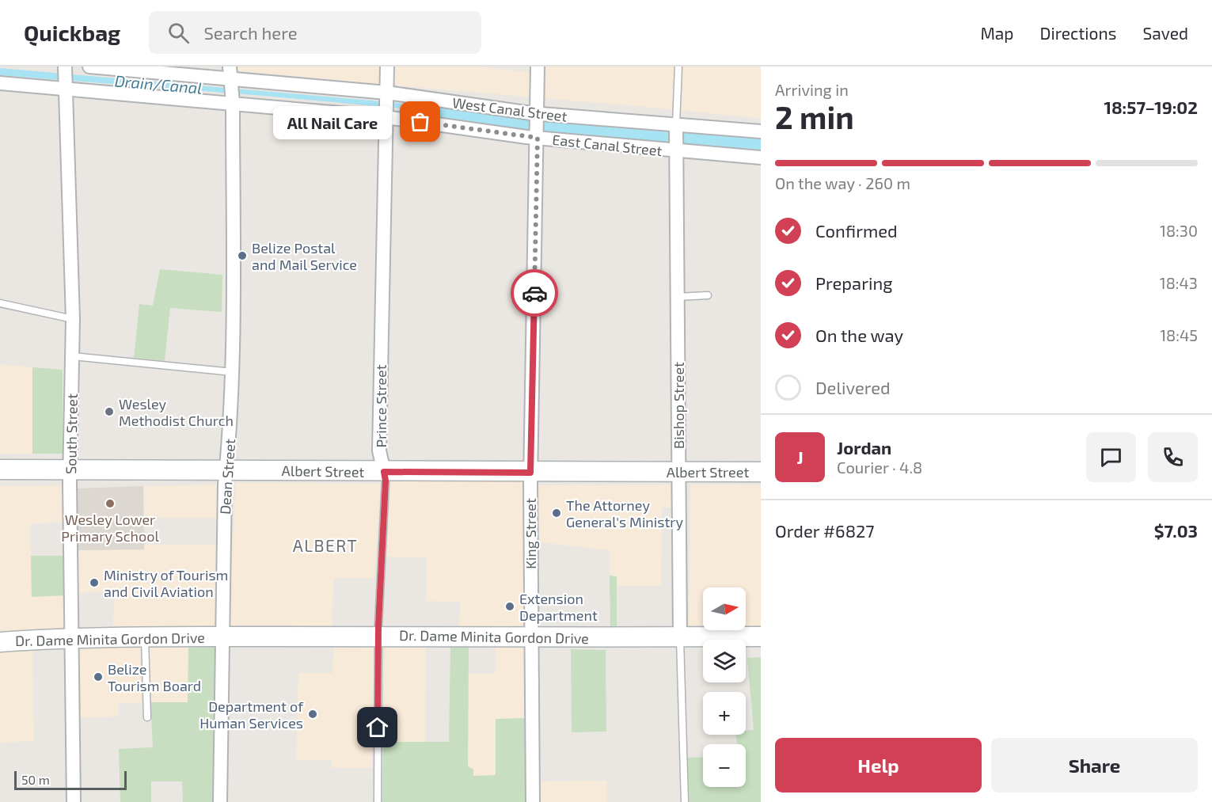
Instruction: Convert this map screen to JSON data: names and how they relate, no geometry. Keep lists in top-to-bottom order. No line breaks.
{"streets":{"main road":["Albert Street","Dr. Dame Minita Gordon Drive"],"street":["West Canal Street","East Canal Street","Bishop Street","Prince Street","South Street","Dean Street","King Street"]},"crossings":[["West Canal Street","East Canal Street"],["West Canal Street","Bishop Street"],["West Canal Street","Prince Street"],["West Canal Street","Dean Street"],["West Canal Street","King Street"],["East Canal Street","Bishop Street"],["East Canal Street","Prince Street"],["East Canal Street","South Street"],["East Canal Street","Dean Street"],["East Canal Street","King Street"],["Bishop Street","Albert Street"],["Bishop Street","Dr. Dame Minita Gordon Drive"],["Prince Street","Albert Street"],["Prince Street","Dr. Dame Minita Gordon Drive"],["South Street","Albert Street"],["South Street","Dr. Dame Minita Gordon Drive"],["Albert Street","Dean Street"],["Albert Street","King Street"],["Dean Street","Dr. Dame Minita Gordon Drive"],["King Street","Dr. Dame Minita Gordon Drive"]],"districts":["ALBERT"],"water":["Drain/Canal"],"places":["All Nail Care","Belize Postal and Mail Service","Wesley Methodist Church","Wesley Lower Primary School","The Attorney General's Ministry","Ministry of Tourism and Civil Aviation","Extension Department","Belize Tourism Board","Department of Human Services"],"scale_bar":"50 m","north":"right","page":{"header":"Quickbag","search":"Search here","nav":["Map","Directions","Saved"],"heading":["2 min","Arriving in","18:57–19:02"],"panel":["Jordan","Courier · 4.8","Order #6827","$7.03"],"bubble":"All Nail Care","bar":"On the way · 260 m","list":[["Confirmed","18:30"],["Preparing","18:43"],["On the way","18:45"],"Delivered"],"round":"J","map_buttons":["+","−"],"buttons":["Help","Share"],"scale":"50 m"}}
